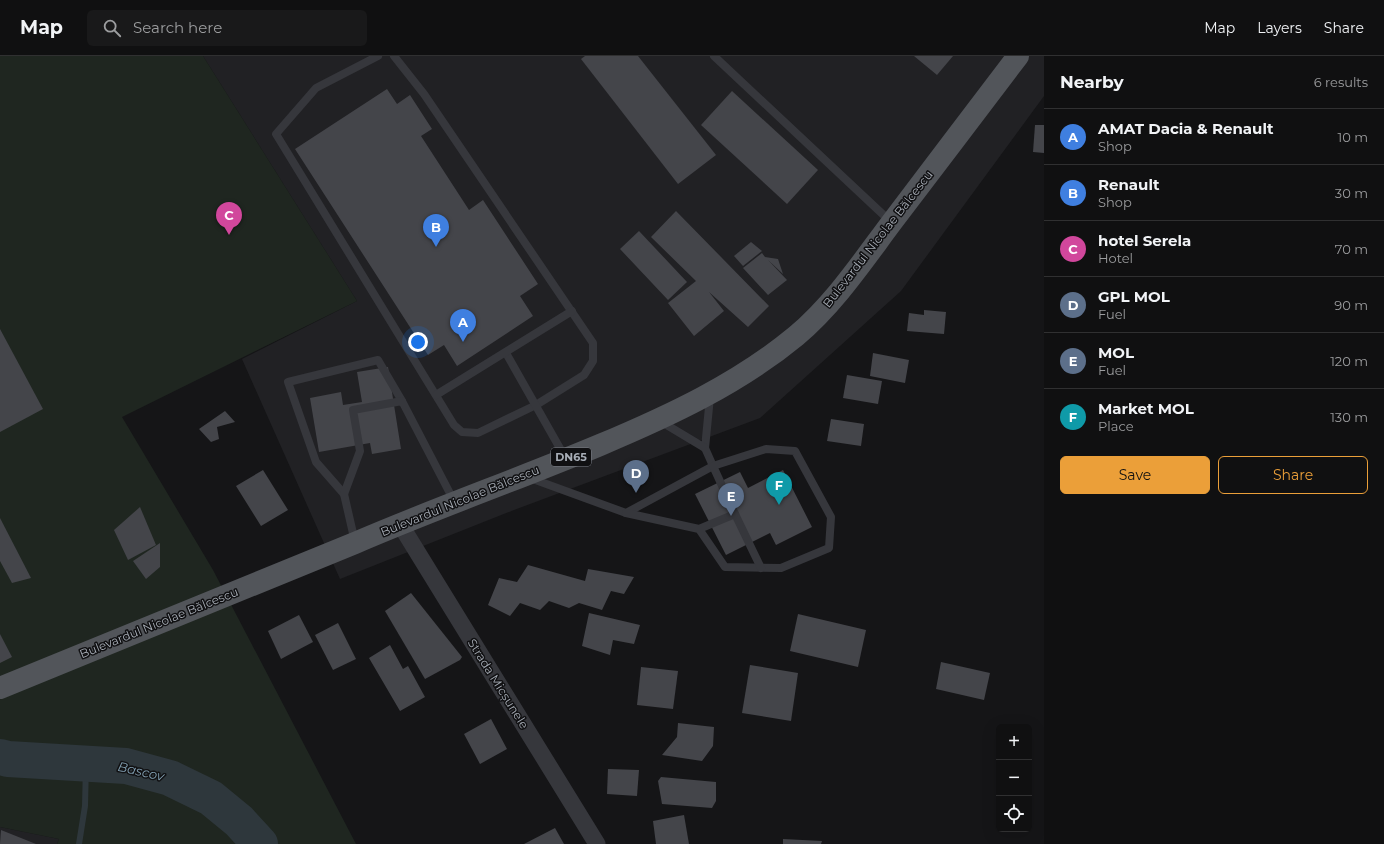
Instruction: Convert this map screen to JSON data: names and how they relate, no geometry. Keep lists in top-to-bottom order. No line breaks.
{"streets":{"main road":["Bulevardul Nicolae Bălcescu","DN65"],"street":["Strada Micșunele"]},"crossings":[["Bulevardul Nicolae Bălcescu","Strada Micșunele"]],"water":["Bascov"],"page":{"header":"Map","search":"Search here","nav":["Map","Layers","Share"],"heading":["Nearby","6 results"],"list":[{"mark":"A","name":"AMAT Dacia & Renault","note":"Shop","value":"10 m"},{"mark":"B","name":"Renault","note":"Shop","value":"30 m"},{"mark":"C","name":"hotel Serela","note":"Hotel","value":"70 m"},{"mark":"D","name":"GPL MOL","note":"Fuel","value":"90 m"},{"mark":"E","name":"MOL","note":"Fuel","value":"120 m"},{"mark":"F","name":"Market MOL","note":"Place","value":"130 m"}],"pins":["C","B","A","D","F","E"],"buttons":["Save","Share"],"map_buttons":["+","−"]}}
